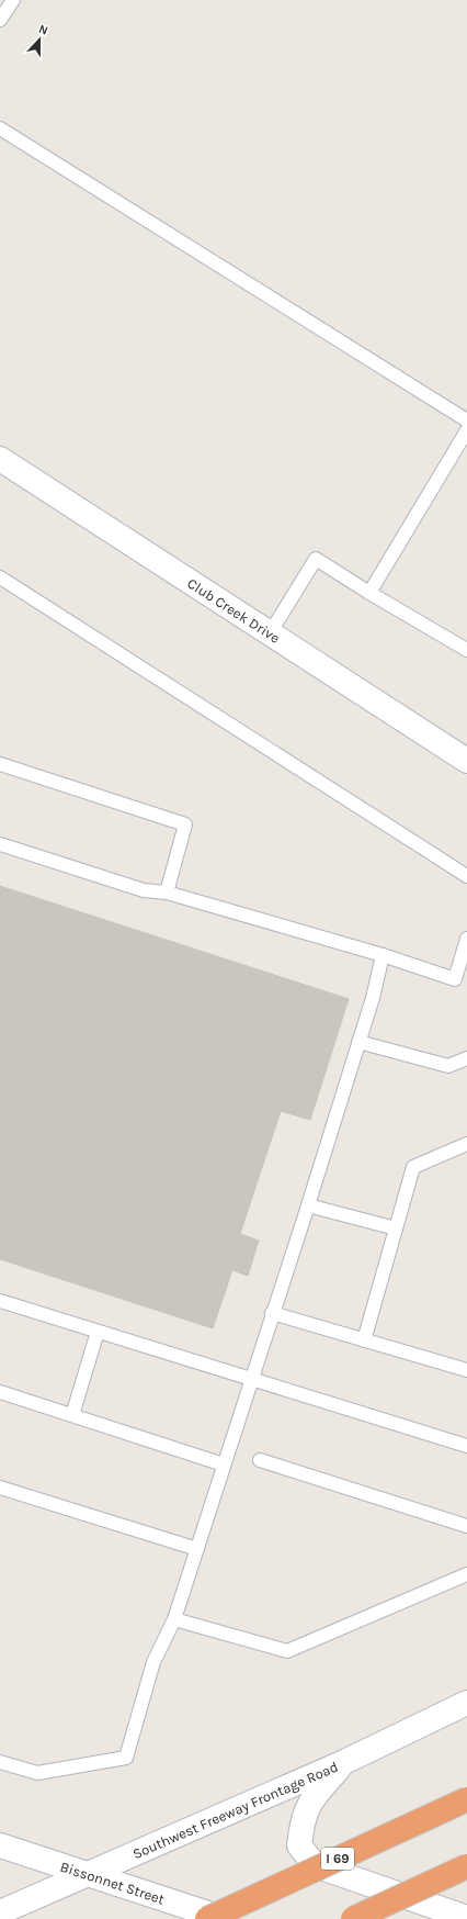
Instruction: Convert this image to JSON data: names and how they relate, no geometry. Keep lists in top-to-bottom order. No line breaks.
{"streets":{"highway":["I 69"],"main road":["Club Creek Drive","Southwest Freeway Frontage Road","Bissonnet Street"]},"crossings":[["Southwest Freeway Frontage Road","Bissonnet Street"]],"north":"top"}
